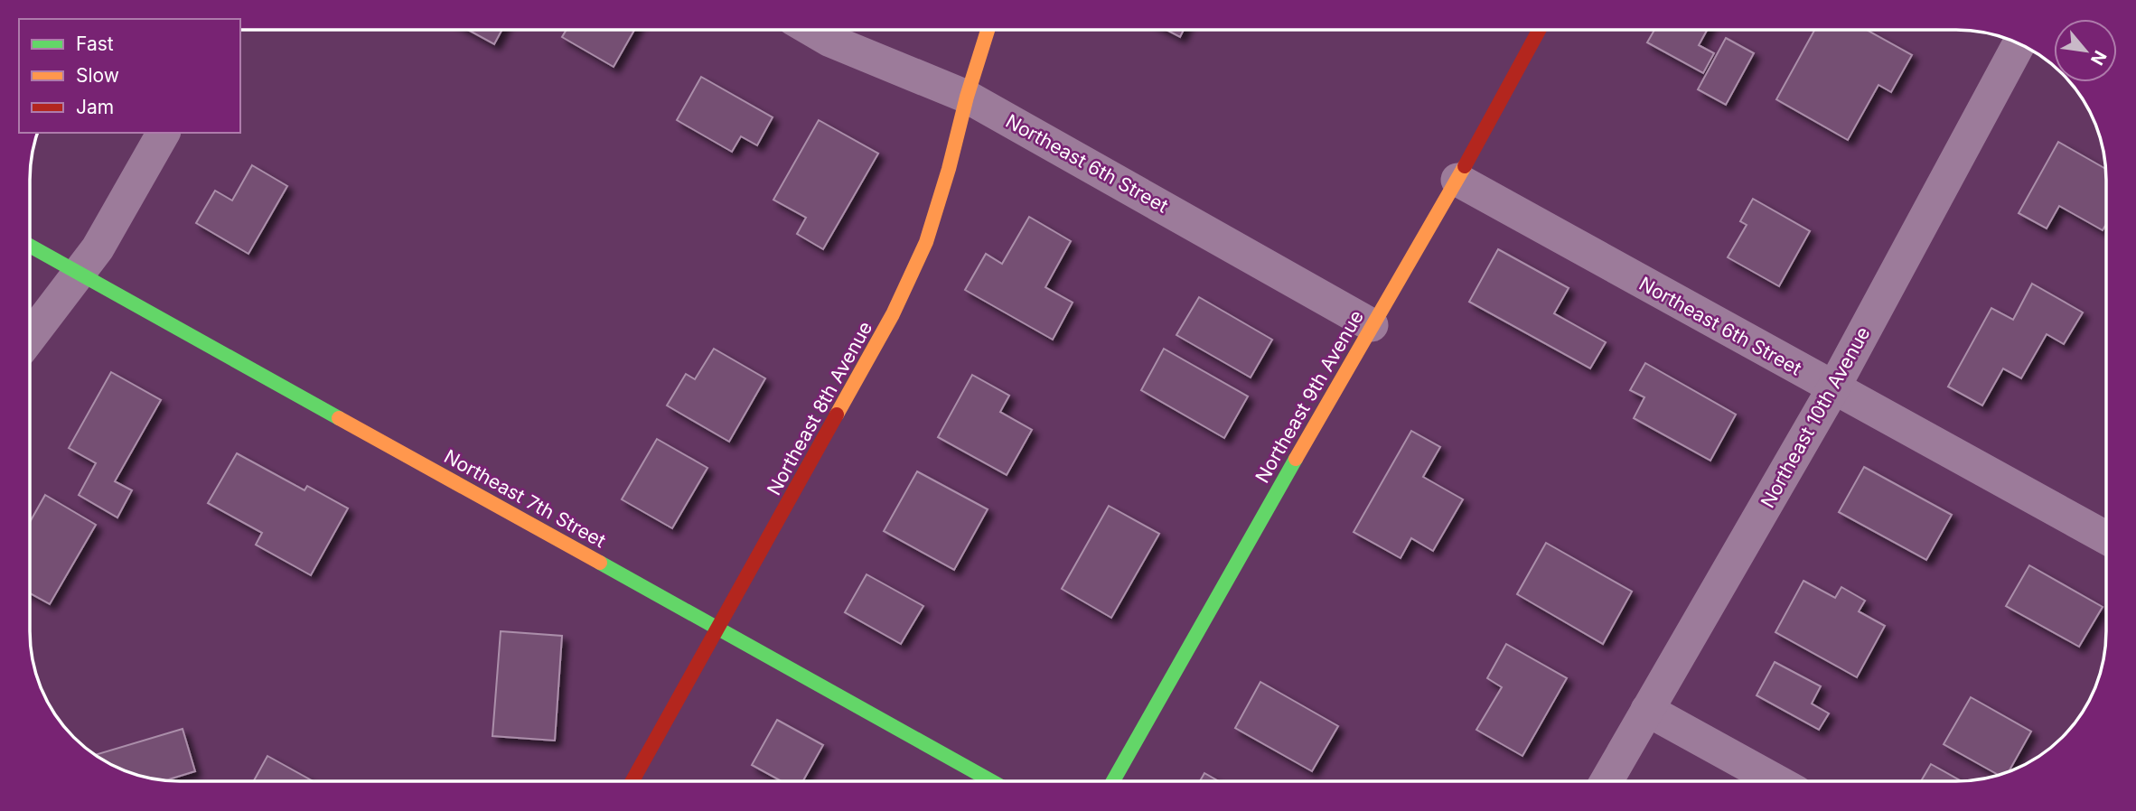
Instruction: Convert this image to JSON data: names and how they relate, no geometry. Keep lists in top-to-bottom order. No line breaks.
{"streets":{"street":["Northeast 6th Street","Northeast 9th Avenue","Northeast 8th Avenue","Northeast 10th Avenue","Northeast 7th Street"]},"crossings":[["Northeast 6th Street","Northeast 9th Avenue"],["Northeast 6th Street","Northeast 8th Avenue"],["Northeast 6th Street","Northeast 10th Avenue"],["Northeast 8th Avenue","Northeast 7th Street"]],"legend":["Fast","Slow","Jam"],"north":"bottom right"}
